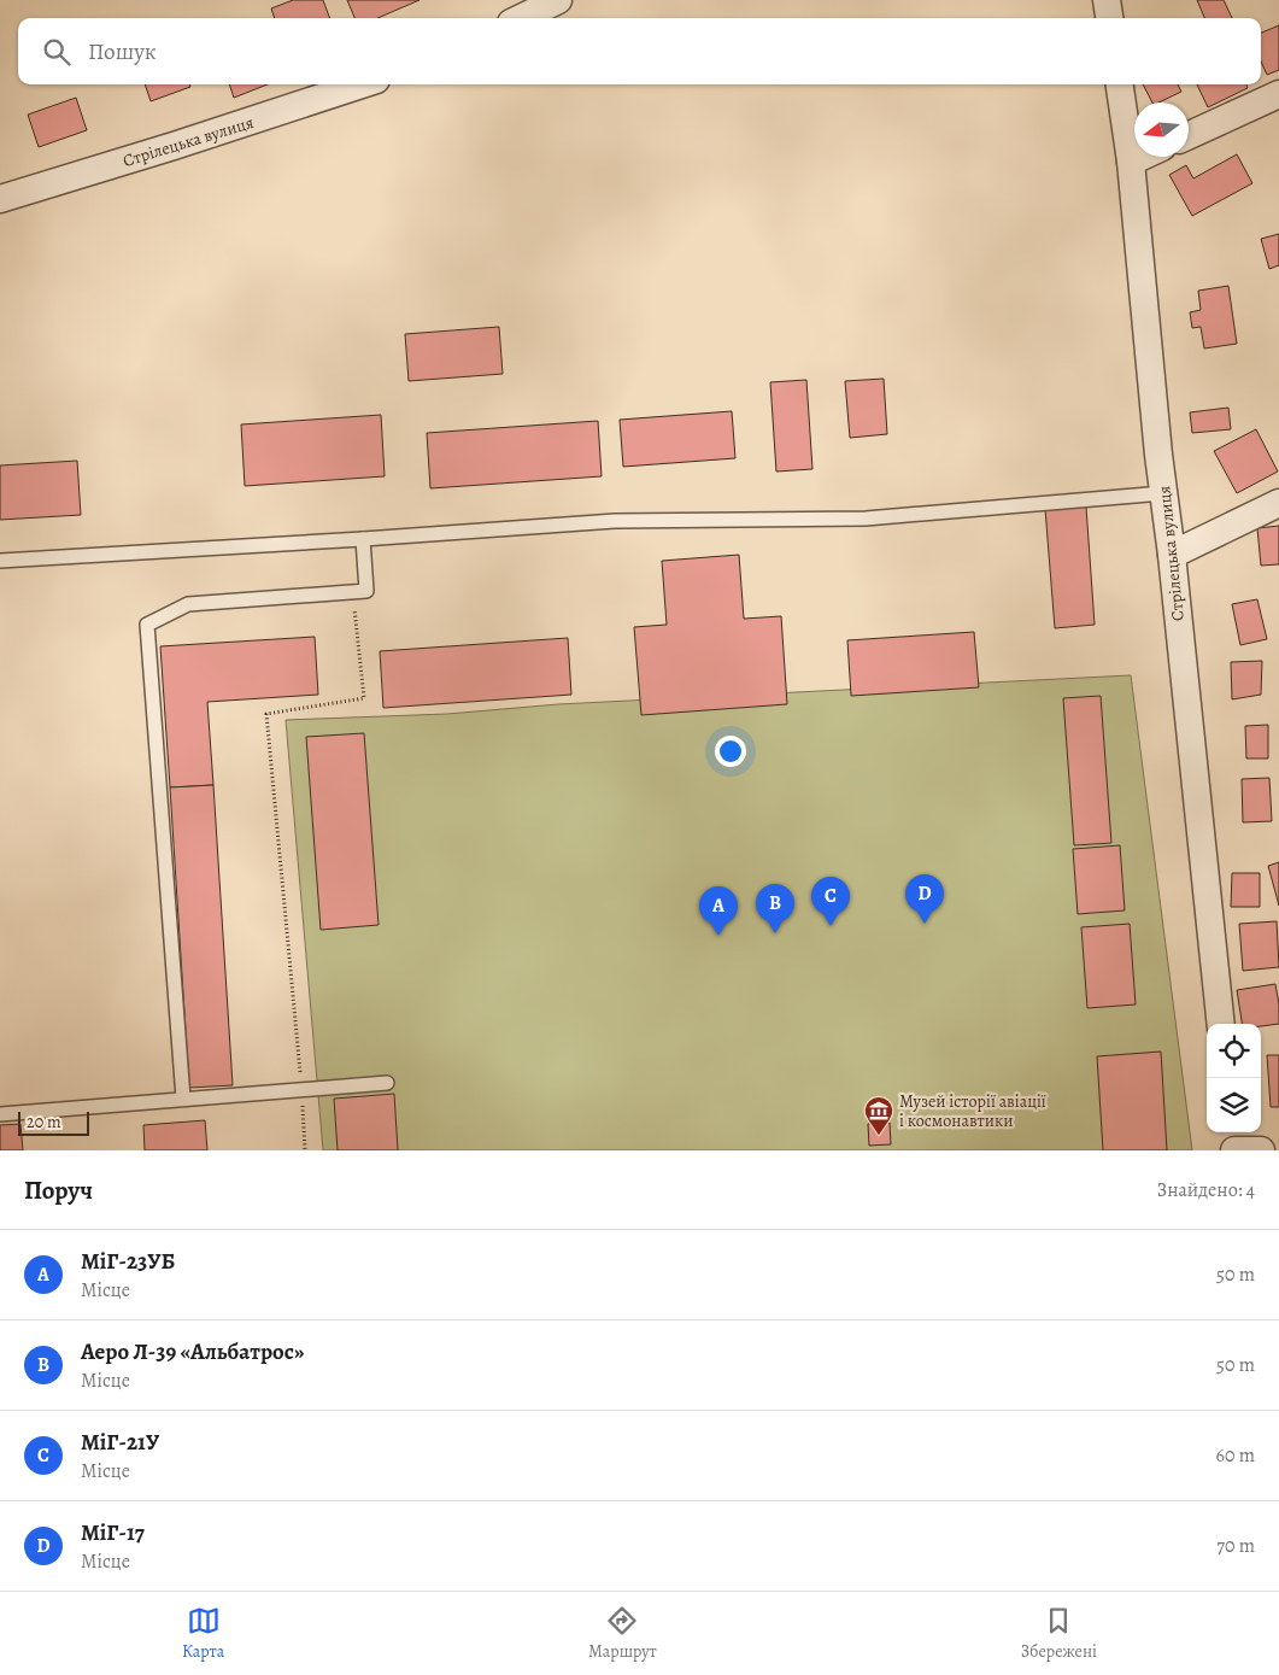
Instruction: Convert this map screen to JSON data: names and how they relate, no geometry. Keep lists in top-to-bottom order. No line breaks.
{"streets":{"street":["Стрілецька вулиця"]},"places":{"museum":["Музей історії авіації і космонавтики"]},"scale_bar":"20 m","north":"left","page":{"search":"Пошук","pins":["D","C","B","A"],"scale":"20 m","heading":["Поруч","Знайдено: 4"],"list":[{"mark":"A","name":"МіГ-23УБ","note":"Місце","value":"50 m"},{"mark":"B","name":"Аеро Л-39 «Альбатрос»","note":"Місце","value":"50 m"},{"mark":"C","name":"МіГ-21У","note":"Місце","value":"60 m"},{"mark":"D","name":"МіГ-17","note":"Місце","value":"70 m"}],"nav":["Карта","Маршрут","Збережені"]}}
